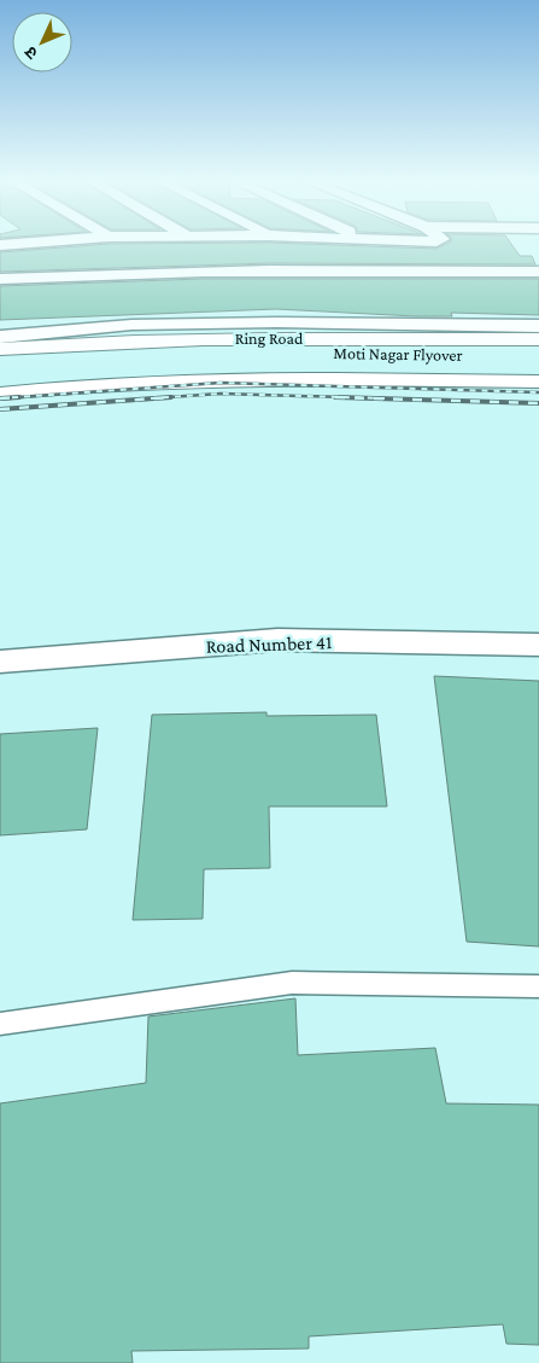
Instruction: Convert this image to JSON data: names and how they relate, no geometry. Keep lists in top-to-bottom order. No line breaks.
{"streets":{"main road":["Ring Road","Moti Nagar Flyover"],"street":["Road Number 41"]},"north":"bottom left"}
